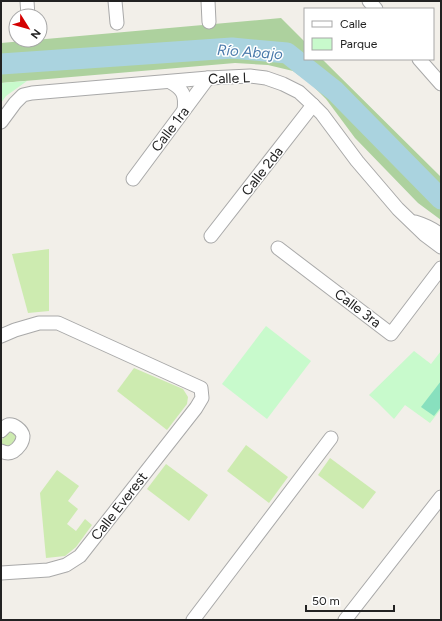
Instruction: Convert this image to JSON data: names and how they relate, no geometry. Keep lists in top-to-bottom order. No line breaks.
{"streets":{"street":["Calle L","Calle 1ra","Calle 2da","Calle 3ra","Calle Everest"]},"crossings":[["Calle L","Calle 1ra"],["Calle L","Calle 2da"]],"water":["Río Abajo"],"legend":["Calle","Parque"],"scale_bar":"50 m","north":"bottom right"}
